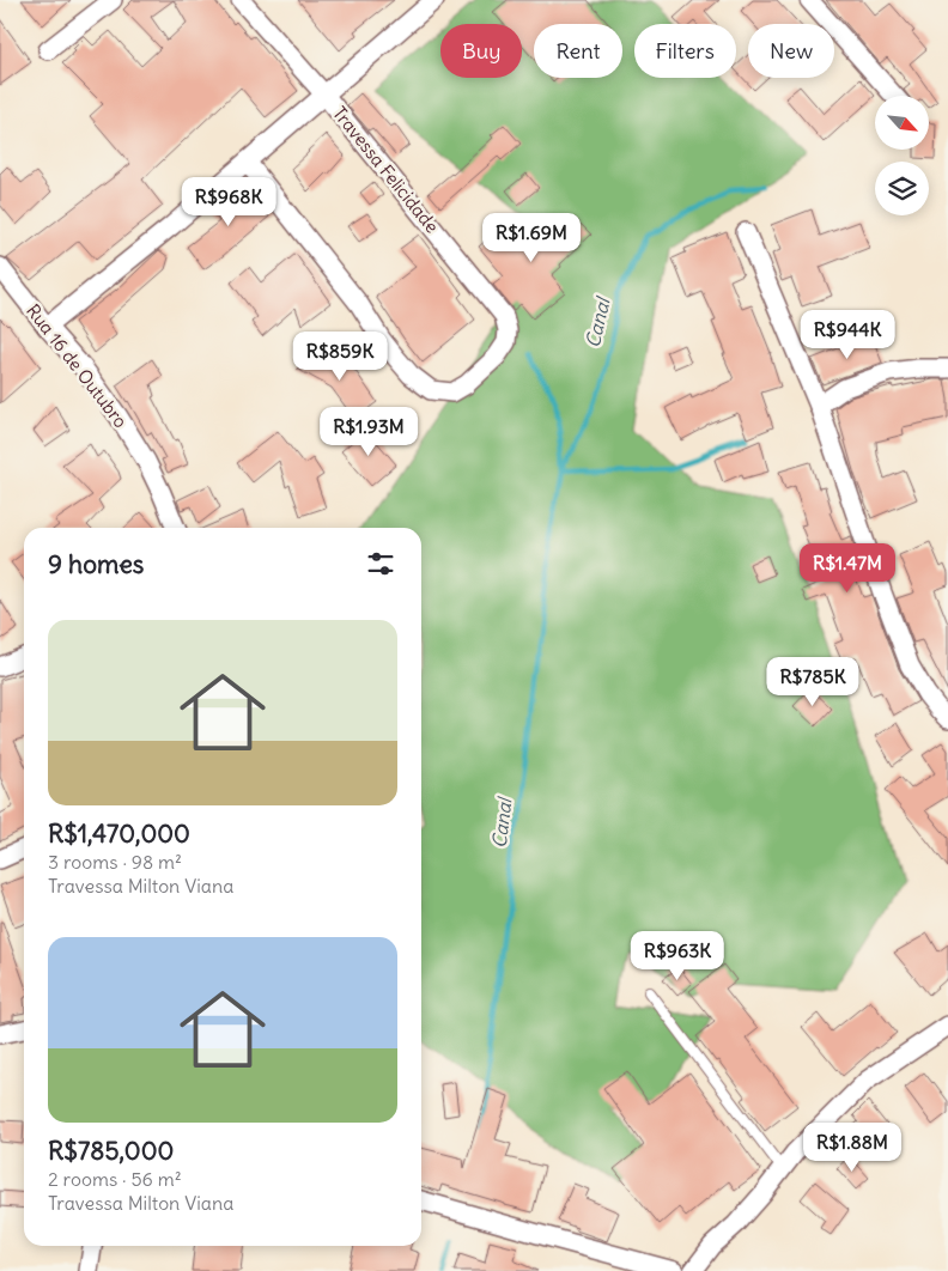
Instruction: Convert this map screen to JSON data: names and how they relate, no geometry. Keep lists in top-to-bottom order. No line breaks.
{"streets":{"street":["Travessa Felicidade","Rua 16 de Outubro"]},"water":["Canal"],"north":"bottom right","page":{"chip":["Buy","Rent","Filters","New"],"price":["R$968K","R$1.69M","R$944K","R$859K","R$1.93M","R$1.47M","R$785K","R$963K","R$1.88M"],"heading":"9 homes","list":[{"name":"R$1,470,000","note":"3 rooms · 98 m² · Travessa Milton Viana"},{"name":"R$785,000","note":"2 rooms · 56 m² · Travessa Milton Viana"}]}}
